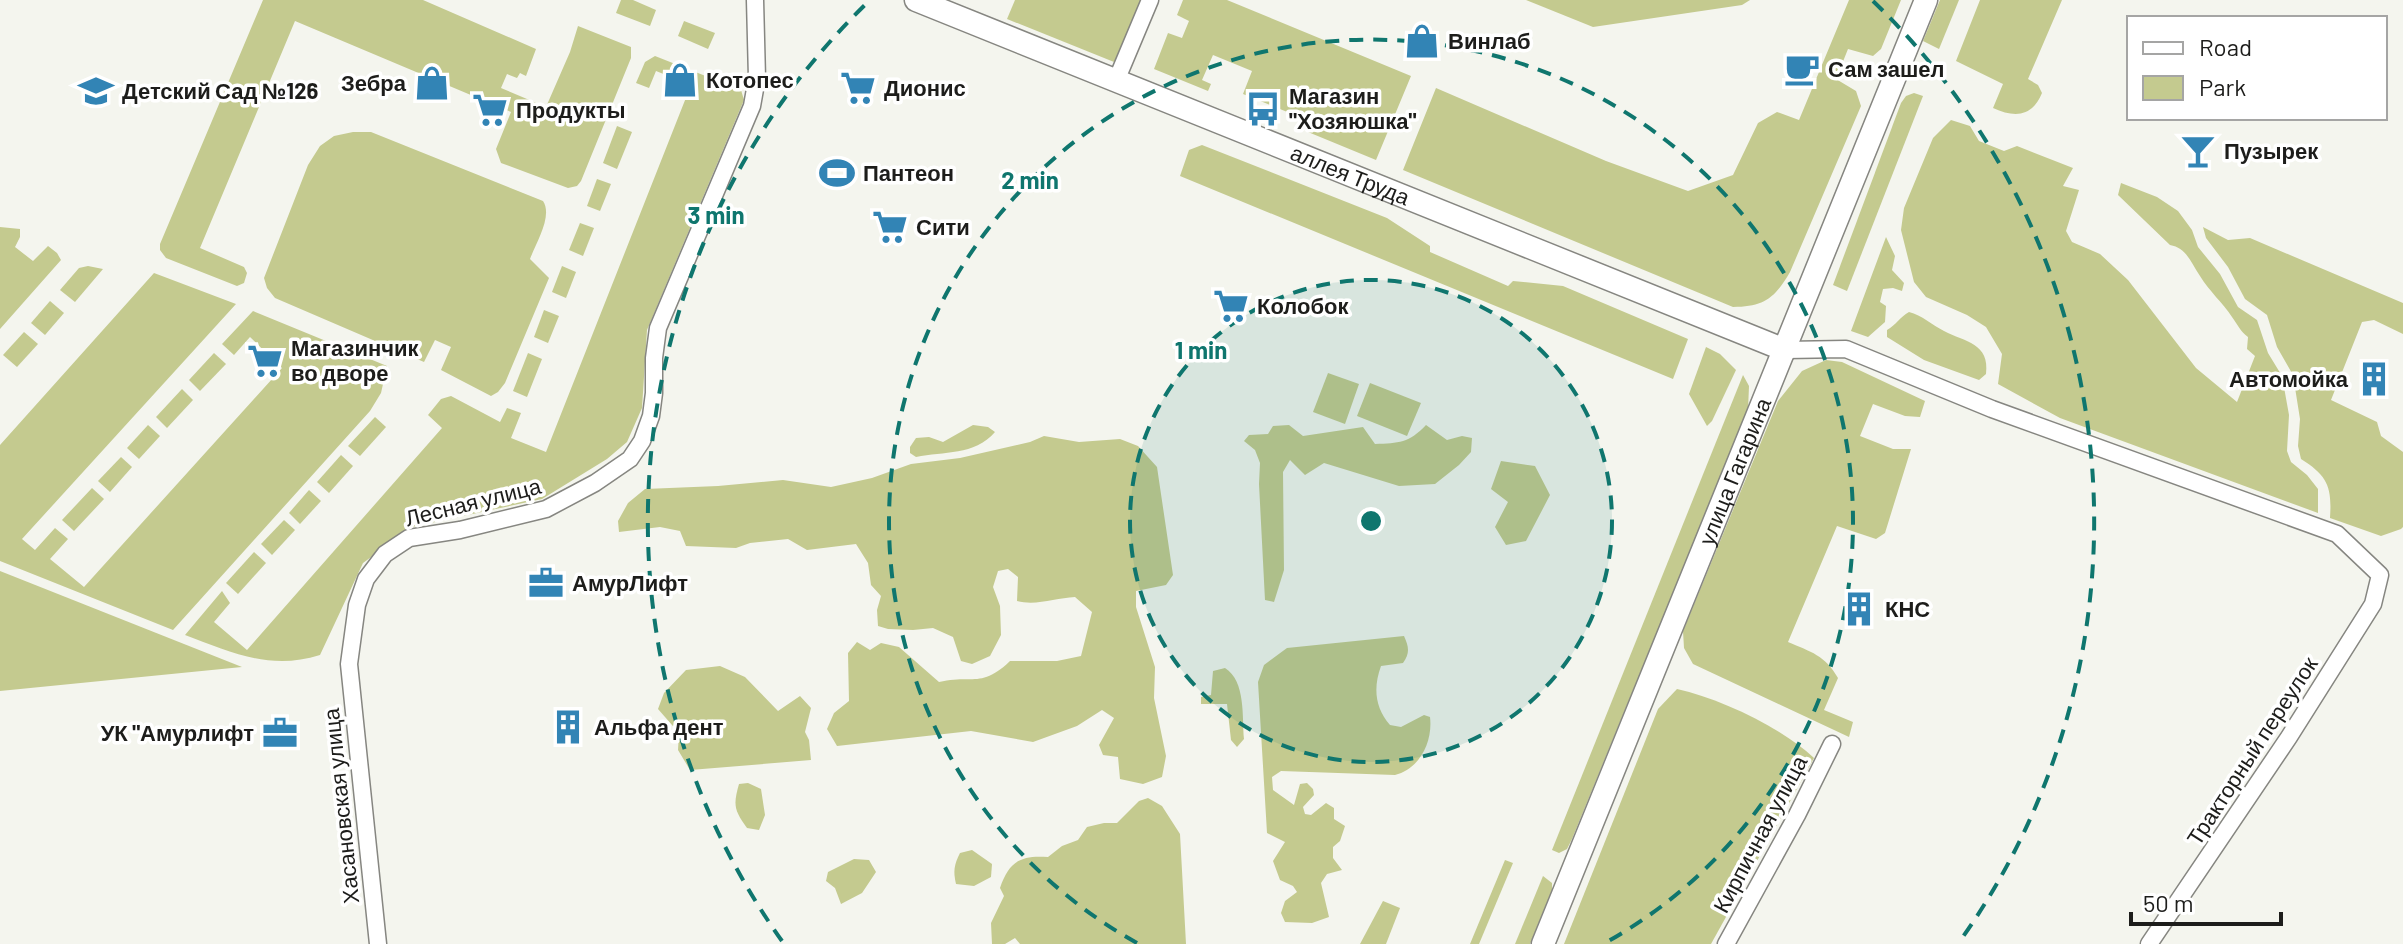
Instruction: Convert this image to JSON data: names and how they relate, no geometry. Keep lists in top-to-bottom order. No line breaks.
{"streets":{"street":["аллея Труда","улица Гагарина","Лесная улица","Тракторный переулок","Хасановская улица","Кирпичная улица"]},"crossings":[["аллея Труда","улица Гагарина"],["аллея Труда","Тракторный переулок"],["улица Гагарина","Тракторный переулок"],["Лесная улица","Хасановская улица"]],"places":{"shop":["Винлаб","Котопес","Зебра"],"cafe":["Сам зашел"],"supermarket":["Дионис","Продукты","Сити","Колобок","Магазинчик во дворе"],"school or university":["Детский Сад №126"],"bus stop":["Магазин \"Хозяюшка\""],"bar":["Пузырек"],"sports":["Пантеон"],"building":["Автомойка","КНС","Альфа дент"],"office":["АмурЛифт","УК \"Амурлифт"]},"legend":["Road","Park"],"scale_bar":"50 m","rings":["2 min","3 min","1 min"]}
